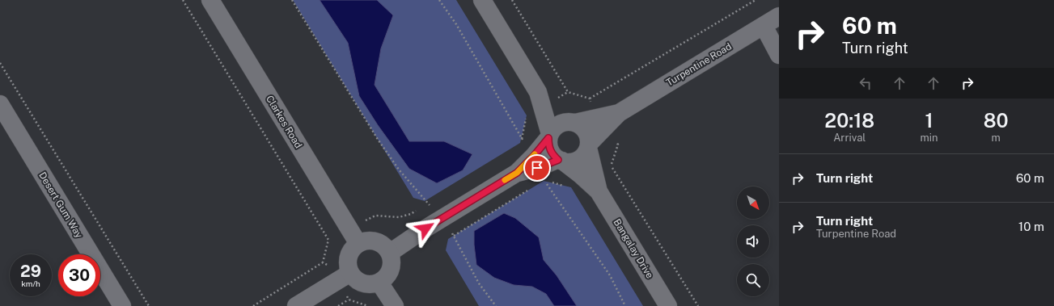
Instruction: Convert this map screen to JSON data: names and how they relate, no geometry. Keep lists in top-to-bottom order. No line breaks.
{"streets":{"street":["Turpentine Road","Clarkes Road","Desert Gum Way","Bangalay Drive"]},"crossings":[["Turpentine Road","Bangalay Drive"]],"north":"bottom right","page":{"turn":["60 m","Turn right"],"eta":["20:18","Arrival","1","min","80","m"],"list":[{"name":"Turn right","value":"60 m"},{"name":"Turn right","note":"Turpentine Road","value":"10 m"}],"speed":"29 km/h","limit":"30"}}
